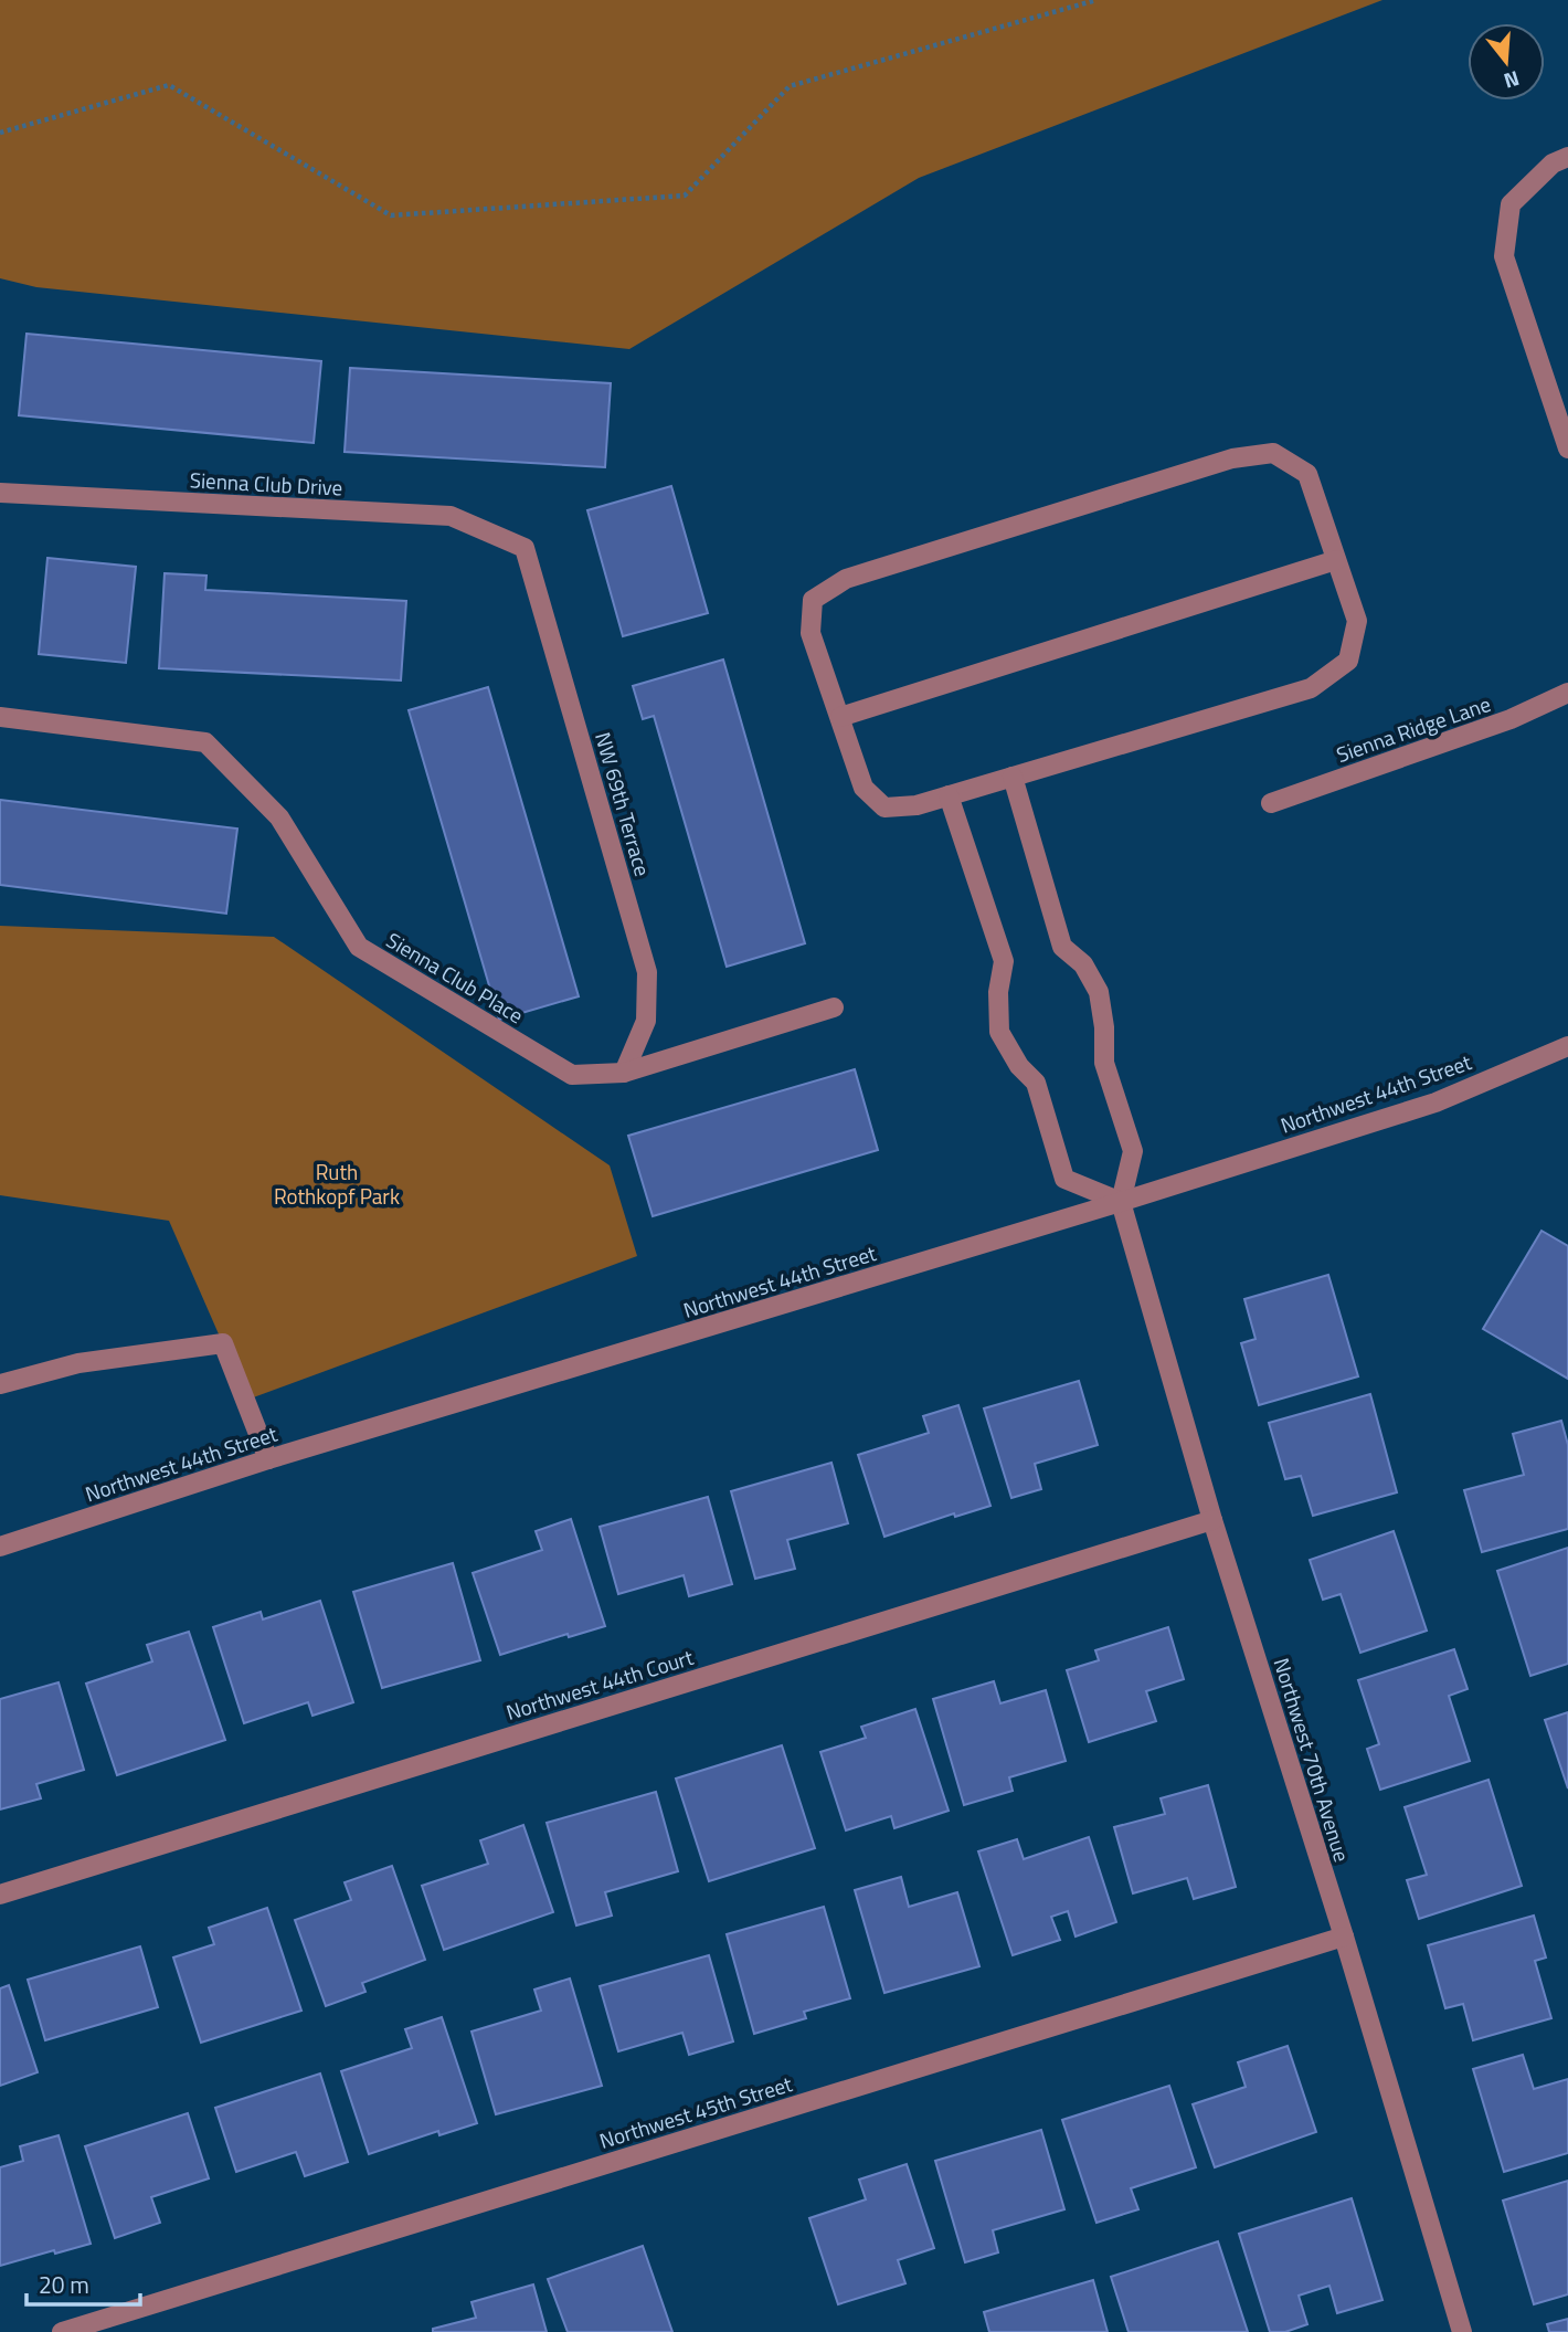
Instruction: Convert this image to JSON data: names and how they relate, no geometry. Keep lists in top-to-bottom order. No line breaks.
{"streets":{"street":["Sienna Club Drive","Sienna Ridge Lane","NW 69th Terrace","Sienna Club Place","Northwest 44th Street","Northwest 44th Court","Northwest 70th Avenue","Northwest 45th Street"]},"crossings":[["Sienna Club Drive","NW 69th Terrace"],["NW 69th Terrace","Sienna Club Place"],["Northwest 44th Street","Northwest 70th Avenue"],["Northwest 44th Court","Northwest 70th Avenue"],["Northwest 70th Avenue","Northwest 45th Street"]],"parks":["Ruth Rothkopf Park"],"scale_bar":"20 m","north":"bottom"}
